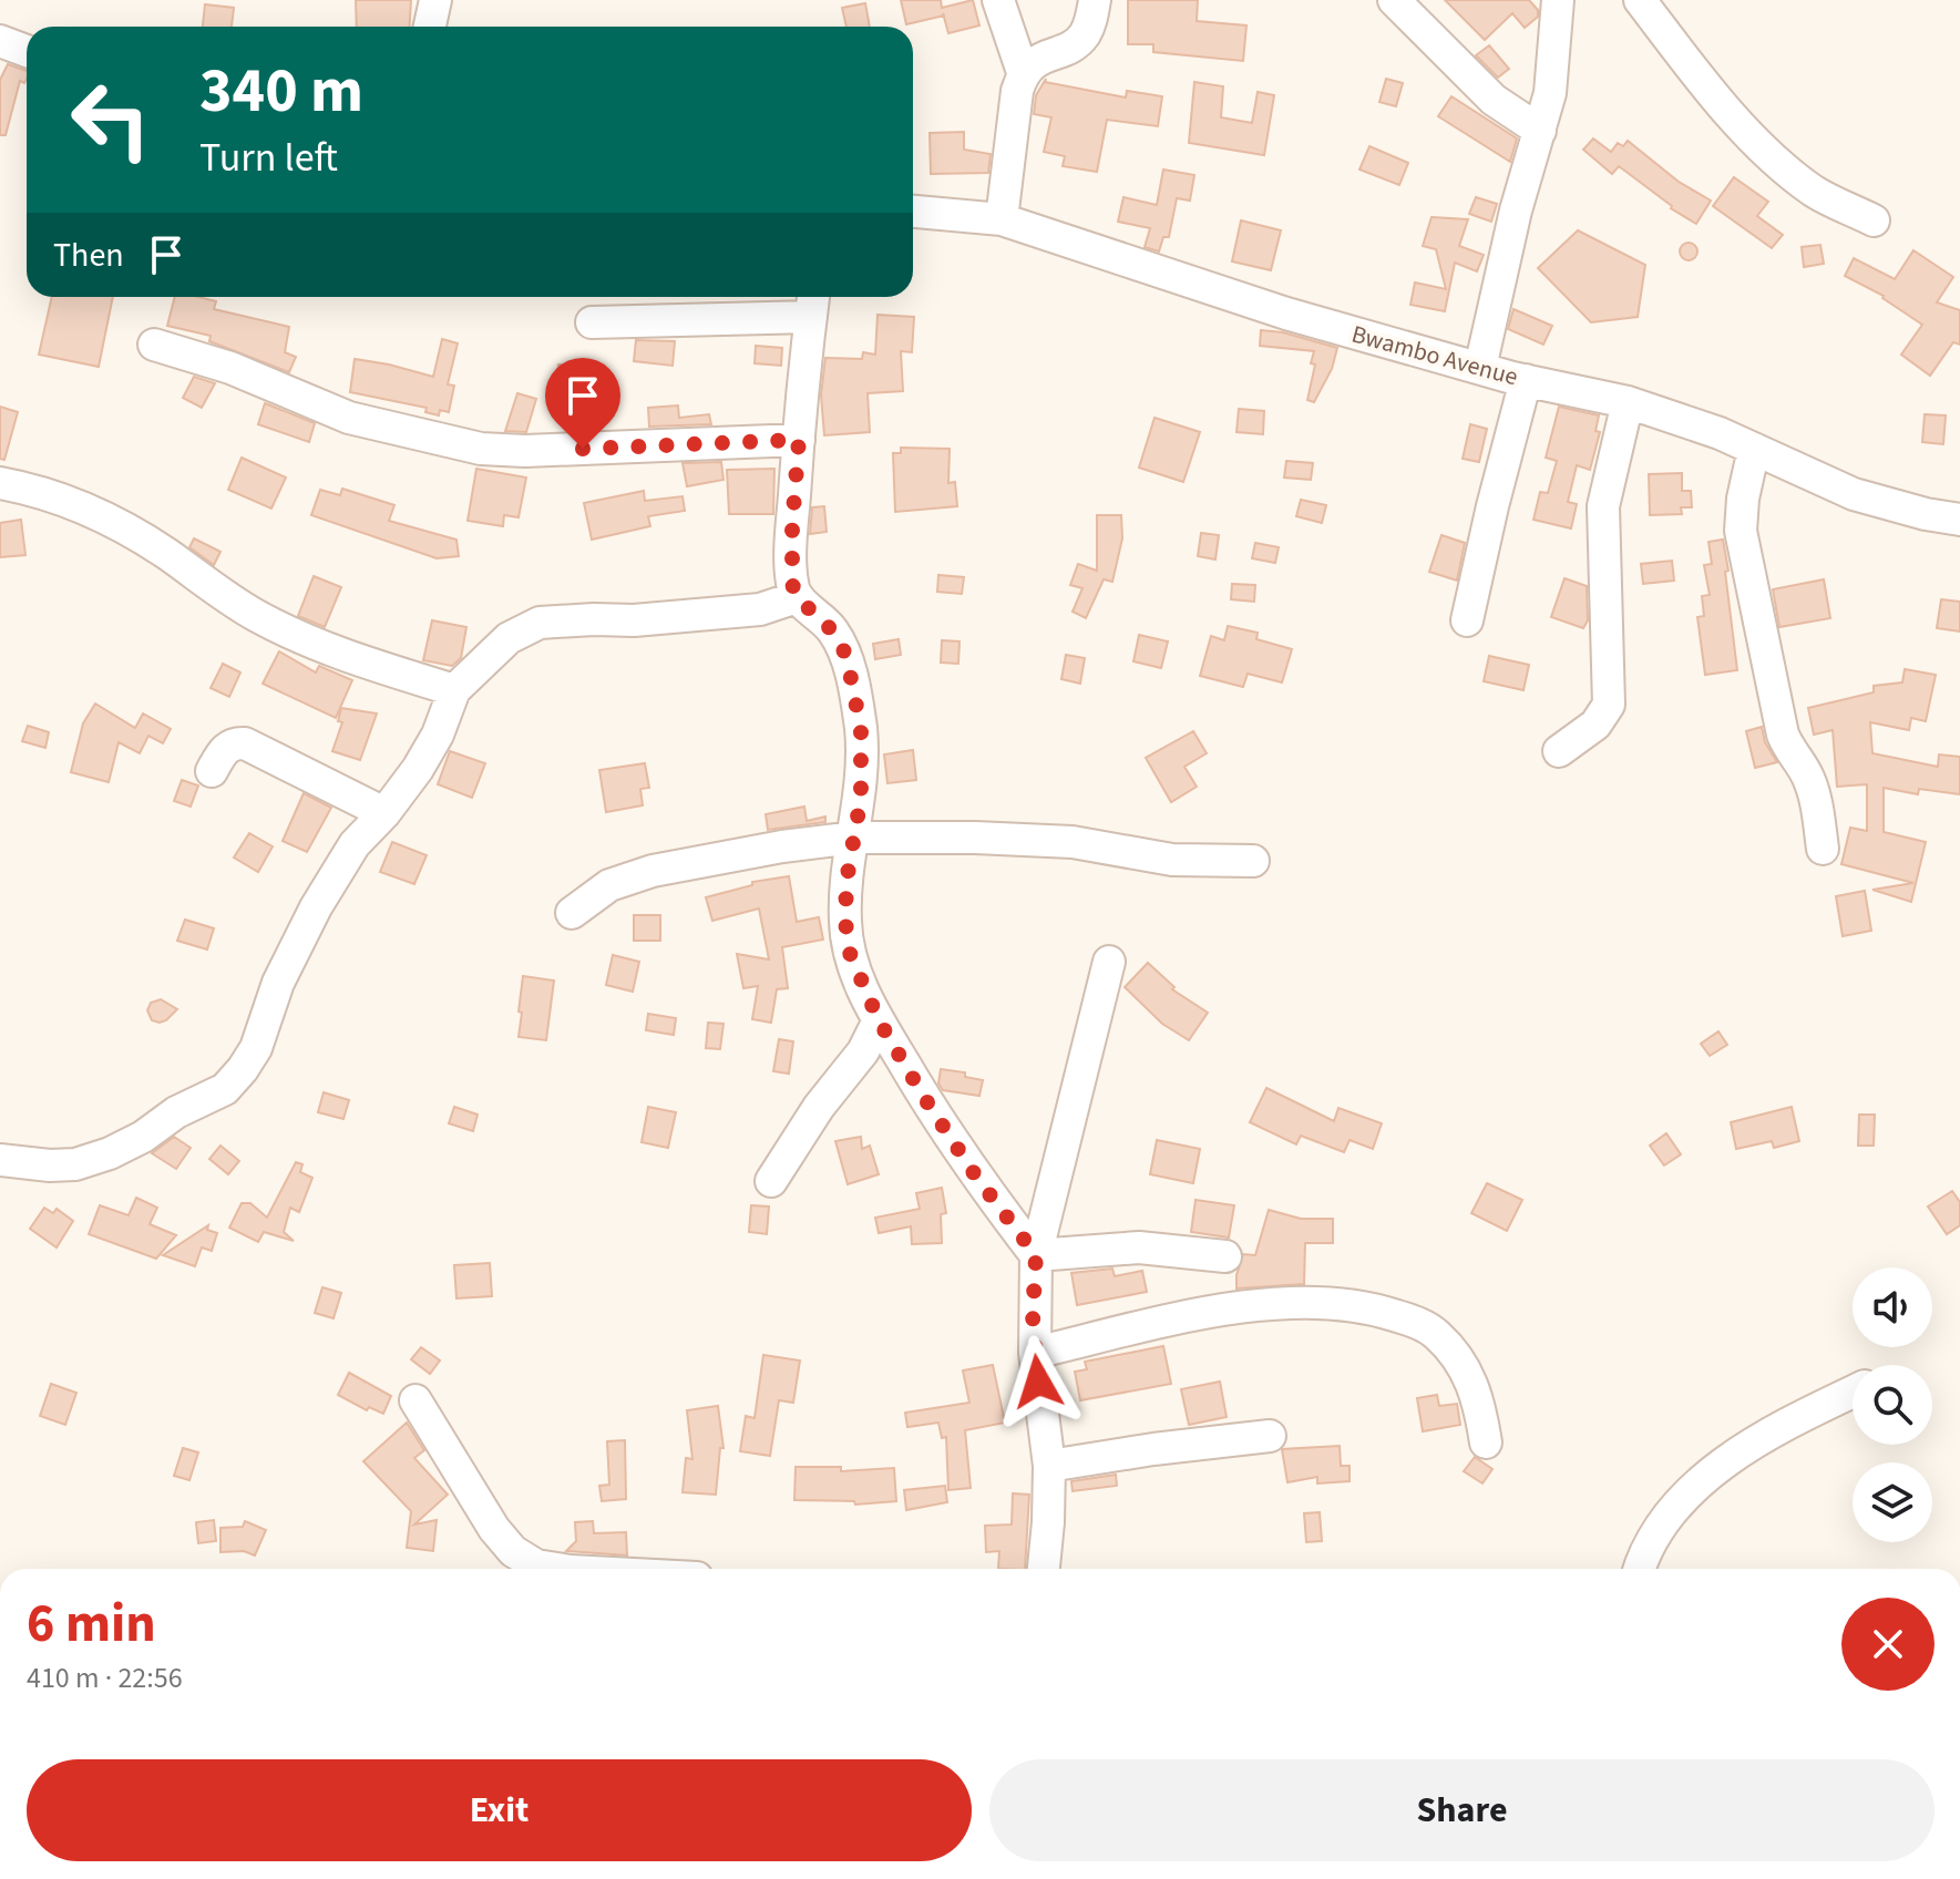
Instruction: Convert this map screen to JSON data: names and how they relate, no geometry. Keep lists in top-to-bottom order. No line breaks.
{"streets":{"street":["Bwambo Avenue"]},"page":{"turn":["340 m","Turn left"],"then":"Then","heading":["6 min","410 m · 22:56"],"buttons":["Exit","Share"]}}
